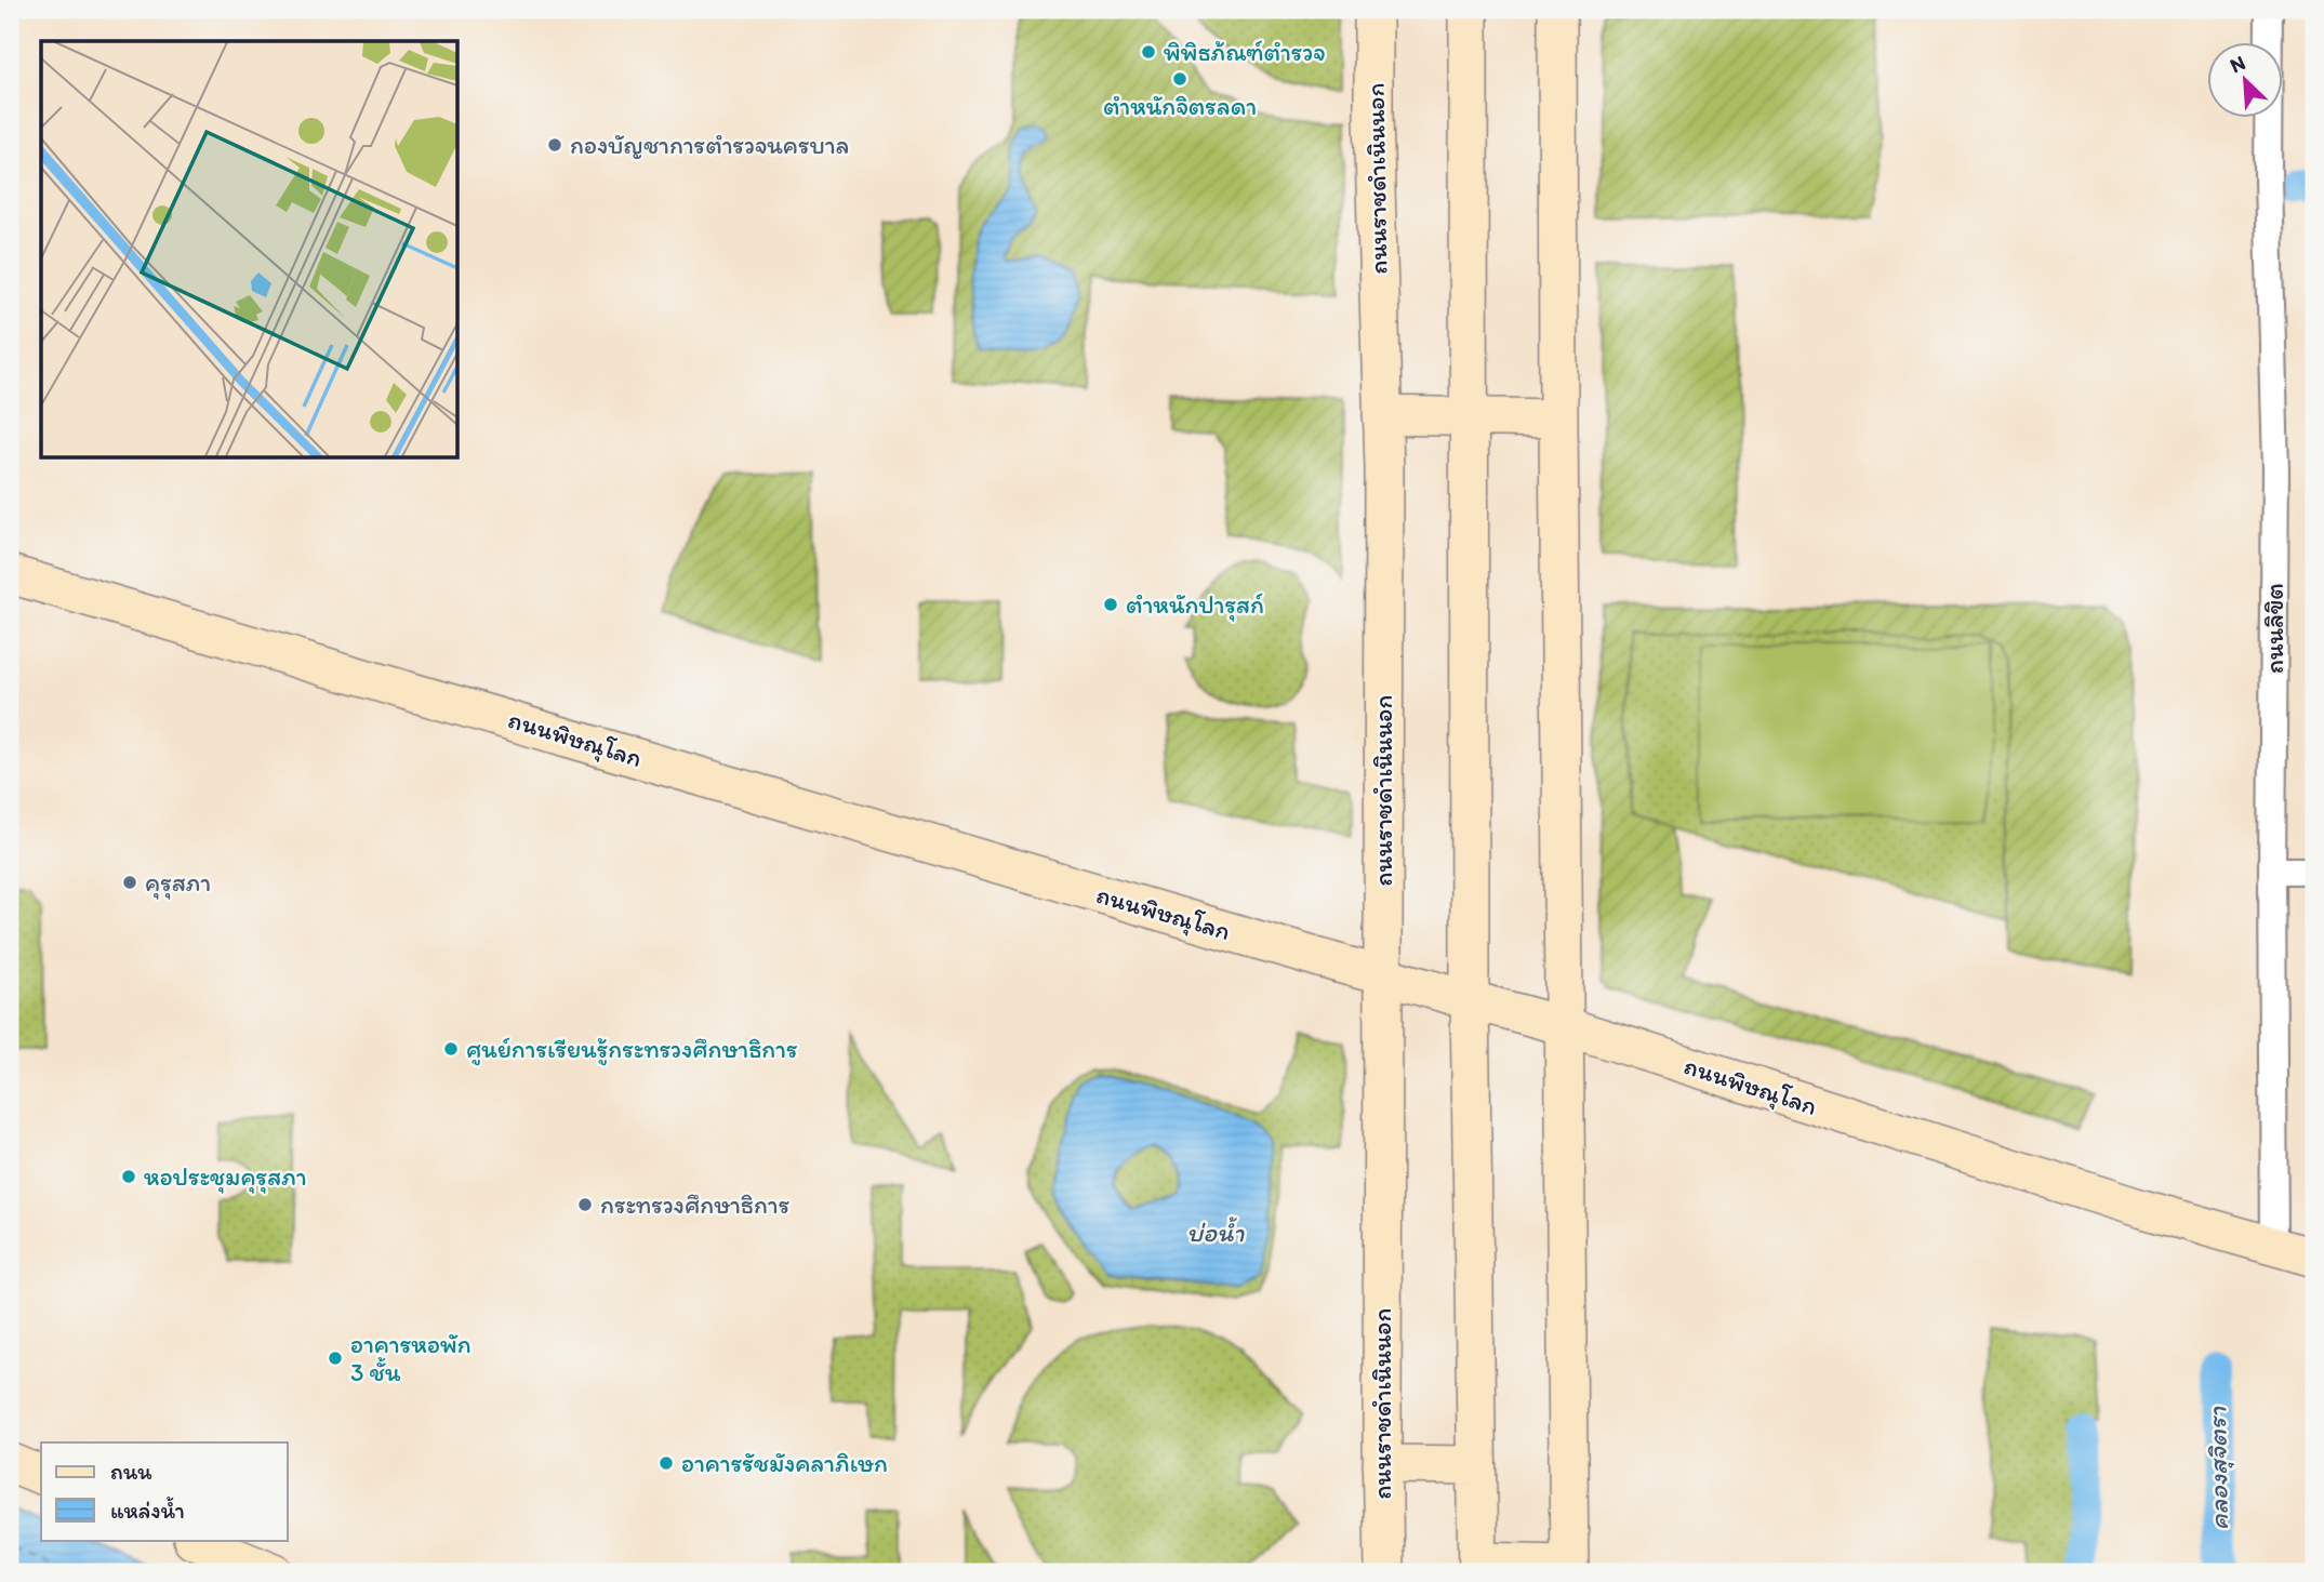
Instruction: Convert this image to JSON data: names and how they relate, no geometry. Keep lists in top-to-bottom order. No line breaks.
{"streets":{"main road":["ถนนราชดำเนินนอก","ถนนพิษณุโลก"],"street":["ถนนลิขิต"]},"crossings":[["ถนนราชดำเนินนอก","ถนนพิษณุโลก"],["ถนนลิขิต","ถนนพิษณุโลก"]],"water":["บ่อน้ำ","คลองสุจิตรา"],"places":["พิพิธภ้ณฑ์ตำรวจ","ตำหนักจิตรลดา","กองบัญชาการตำรวจนครบาล","ตำหนักปารุสก์","คุรุสภา","ศูนย์การเรียนรู้กระทรวงศึกษาธิการ","หอประชุมคุรุสภา","กระทรวงศึกษาธิการ","อาคารหอพัก 3 ชั้น","อาคารรัชมังคลาภิเษก"],"legend":["ถนน","แหล่งน้ำ"],"north":"top left"}
